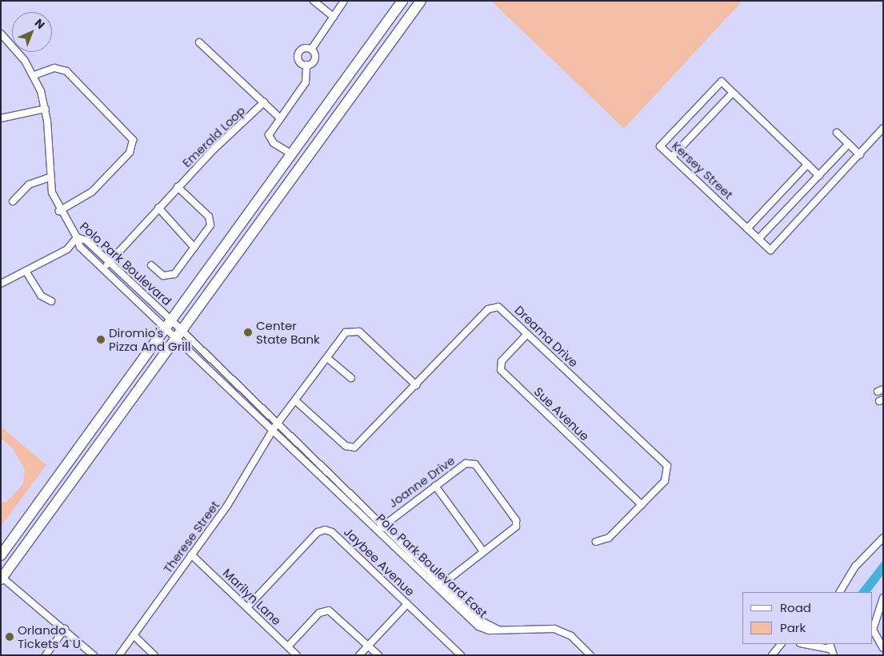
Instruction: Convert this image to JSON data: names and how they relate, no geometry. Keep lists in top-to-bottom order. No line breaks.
{"streets":{"street":["Emerald Loop","Kersey Street","Polo Park Boulevard","Dreama Drive","Sue Avenue","Joanne Drive","Therese Street","Jaybee Avenue","Polo Park Boulevard East","Marilyn Lane"]},"crossings":[["Emerald Loop","Polo Park Boulevard"],["Emerald Loop","Polo Park Boulevard East"],["Polo Park Boulevard","Polo Park Boulevard East"],["Dreama Drive","Sue Avenue"],["Dreama Drive","Therese Street"],["Joanne Drive","Polo Park Boulevard East"],["Therese Street","Polo Park Boulevard East"],["Therese Street","Marilyn Lane"],["Jaybee Avenue","Marilyn Lane"]],"places":["Center State Bank","Diromio's Pizza And Grill","Orlando Tickets 4 U"],"legend":["Road","Park"],"north":"top right"}
